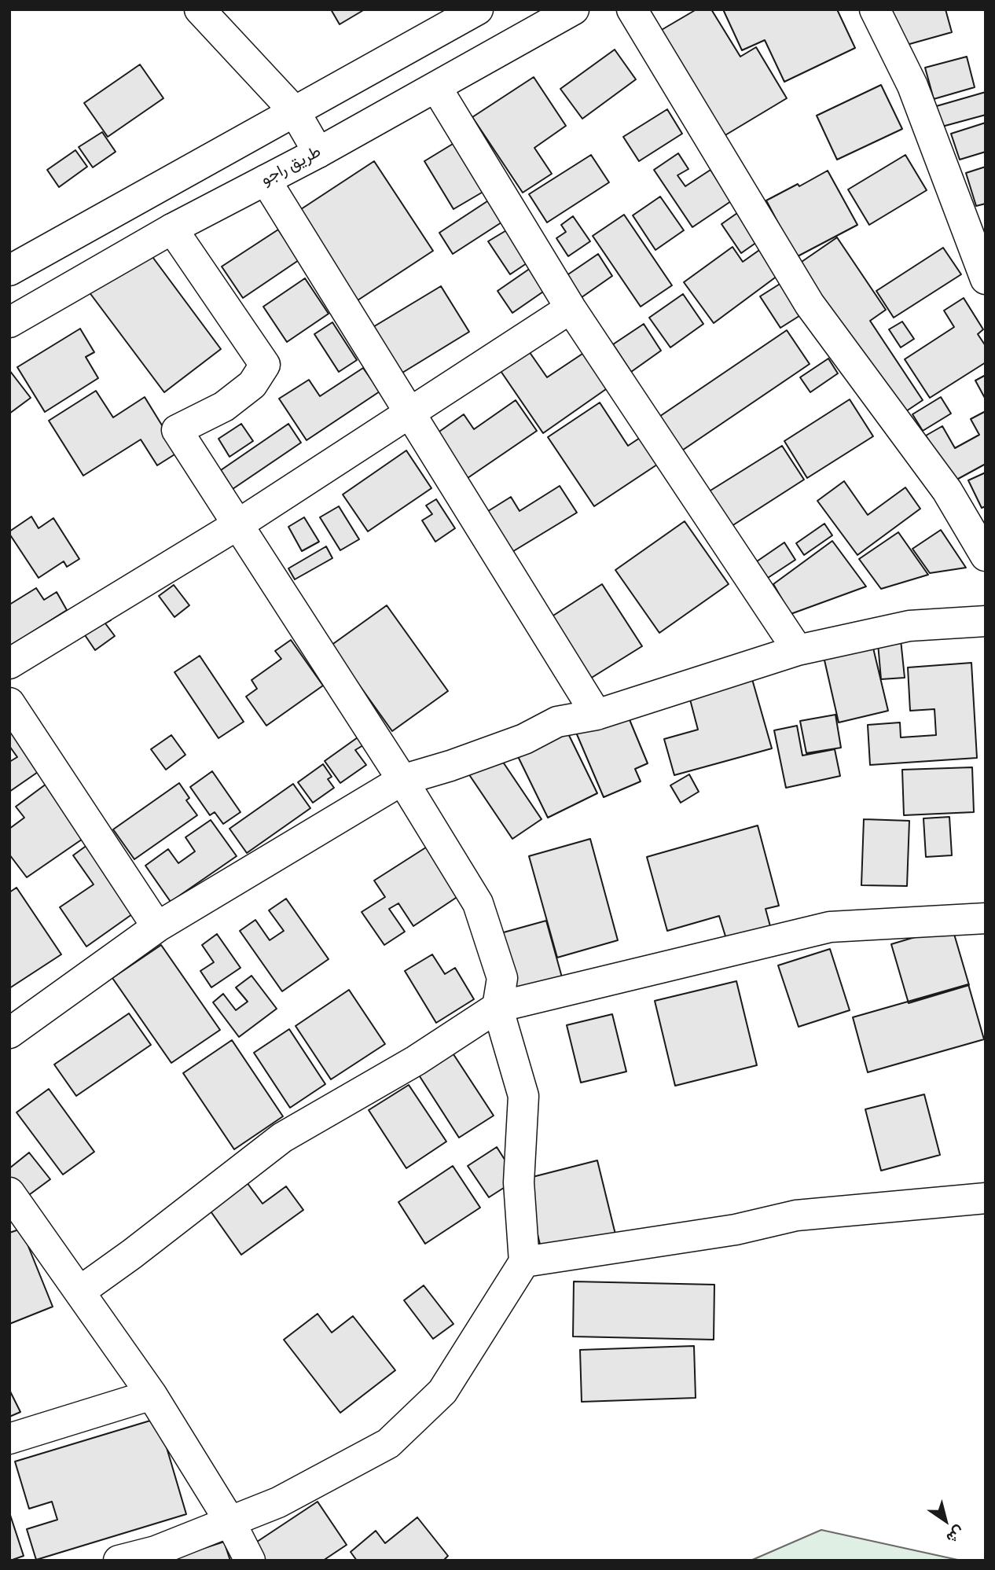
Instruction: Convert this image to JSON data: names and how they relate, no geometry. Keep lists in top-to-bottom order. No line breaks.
{"streets":{"street":["طريق راجو"]},"north":"bottom right"}
